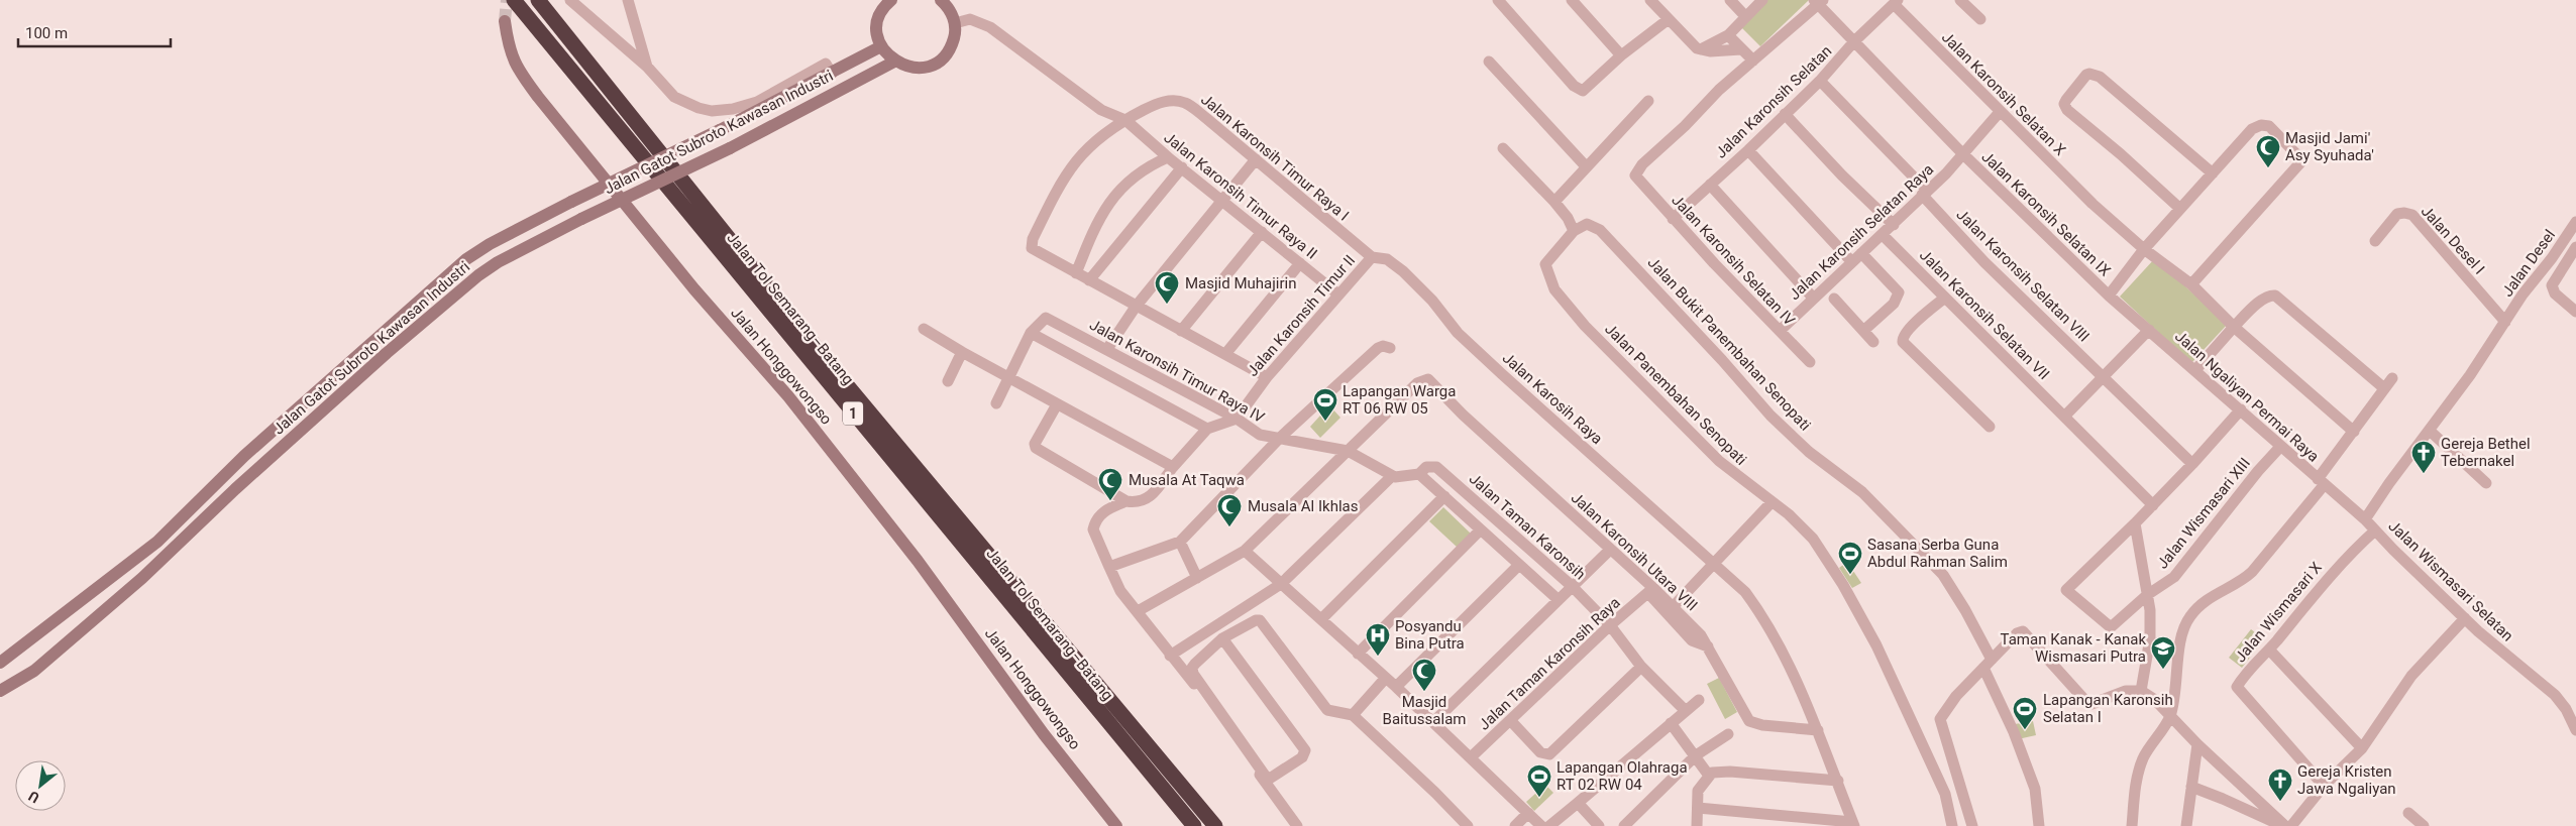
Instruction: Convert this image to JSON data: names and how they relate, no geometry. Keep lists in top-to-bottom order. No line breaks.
{"streets":{"highway":["Jalan Tol Semarang–Batang","1"],"street":["Jalan Karonsih Selatan X","Jalan Karonsih Selatan","Jalan Gatot Subroto Kawasan Industri","Jalan Karonsih Timur Raya I","Jalan Karonsih Timur Raya II","Jalan Karonsih Selatan IX","Jalan Karonsih Selatan Raya","Jalan Desel I","Jalan Karonsih Selatan IV","Jalan Desel","Jalan Karonsih Selatan VIII","Jalan Karonsih Selatan VII","Jalan Karonsih Timur II","Jalan Bukit Panembahan Senopati","Jalan Honggowongso","Jalan Karonsih Timur Raya IV","Jalan Panembahan Senopati","Jalan Ngaliyan Permai Raya","Jalan Karosih Raya","Jalan Wismasari XIII","Jalan Taman Karonsih","Jalan Karonsih Utara VIII","Jalan Wismasari Selatan","Jalan Wismasari X","Jalan Taman Karonsih Raya"]},"crossings":[["Jalan Karonsih Selatan X","Jalan Karonsih Selatan"],["Jalan Karonsih Selatan X","Jalan Karonsih Selatan Raya"],["Jalan Karonsih Selatan","Jalan Karonsih Selatan IV"],["Jalan Karonsih Selatan","Jalan Karonsih Selatan VIII"],["Jalan Karonsih Timur Raya I","Jalan Karonsih Timur Raya II"],["Jalan Karonsih Timur Raya I","Jalan Karonsih Timur II"],["Jalan Karonsih Timur Raya I","Jalan Karosih Raya"],["Jalan Karonsih Timur Raya II","Jalan Karonsih Timur II"],["Jalan Karonsih Selatan IX","Jalan Karonsih Selatan Raya"],["Jalan Karonsih Selatan IX","Jalan Ngaliyan Permai Raya"],["Jalan Karonsih Selatan Raya","Jalan Karonsih Selatan IV"],["Jalan Karonsih Selatan Raya","Jalan Karonsih Selatan VIII"],["Jalan Karonsih Selatan Raya","Jalan Karonsih Selatan VII"],["Jalan Desel I","Jalan Desel"],["Jalan Desel I","Jalan Wismasari Selatan"],["Jalan Desel","Jalan Wismasari Selatan"],["Jalan Karonsih Timur II","Jalan Karonsih Timur Raya IV"],["Jalan Karonsih Timur II","Jalan Karosih Raya"],["Jalan Bukit Panembahan Senopati","Jalan Panembahan Senopati"],["Jalan Karonsih Timur Raya IV","Jalan Karonsih Utara VIII"],["Jalan Ngaliyan Permai Raya","Jalan Wismasari XIII"],["Jalan Ngaliyan Permai Raya","Jalan Wismasari Selatan"],["Jalan Karosih Raya","Jalan Karonsih Utara VIII"],["Jalan Taman Karonsih","Jalan Taman Karonsih Raya"],["Jalan Karonsih Utara VIII","Jalan Taman Karonsih Raya"],["Jalan Wismasari Selatan","Jalan Wismasari X"]],"places":{"mosque":["Masjid Jami' Asy Syuhada'","Masjid Muhajirin","Musala At Taqwa","Musala Al Ikhlas","Masjid Baitussalam"],"sports":["Lapangan Warga RT 06 RW 05","Sasana Serba Guna Abdul Rahman Salim","Lapangan Karonsih Selatan I","Lapangan Olahraga RT 02 RW 04"],"church":["Gereja Bethel Tebernakel","Gereja Kristen Jawa Ngaliyan"],"hospital":["Posyandu Bina Putra"],"school or university":["Taman Kanak - Kanak Wismasari Putra"]},"scale_bar":"100 m","north":"bottom left"}
